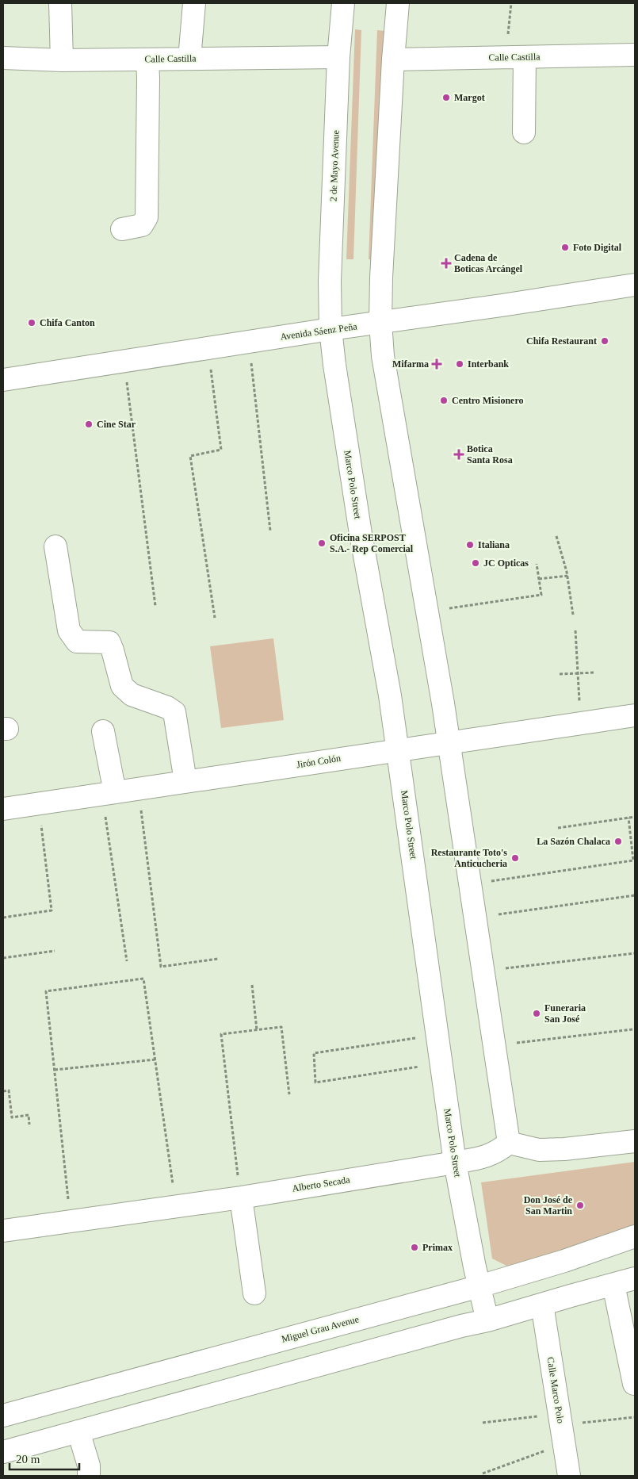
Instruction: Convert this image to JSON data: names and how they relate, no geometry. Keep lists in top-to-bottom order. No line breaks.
{"streets":{"main road":["Calle Castilla","2 de Mayo Avenue","Avenida Sáenz Peña","Marco Polo Street","Jirón Colón","Alberto Secada","Miguel Grau Avenue","Calle Marco Polo"]},"crossings":[["Calle Castilla","2 de Mayo Avenue"],["2 de Mayo Avenue","Avenida Sáenz Peña"],["2 de Mayo Avenue","Marco Polo Street"],["Avenida Sáenz Peña","Marco Polo Street"],["Marco Polo Street","Jirón Colón"],["Marco Polo Street","Alberto Secada"],["Marco Polo Street","Miguel Grau Avenue"]],"places":{"other":["Margot","Foto Digital","Chifa Canton","Chifa Restaurant","Interbank","Centro Misionero","Cine Star","Oficina SERPOST S.A.- Rep Comercial","Italiana","JC Opticas","La Sazón Chalaca","Restaurante Toto's Anticucheria","Funeraria San José","Don José de San Martin","Primax"],"health":["Cadena de Boticas Arcángel","Mifarma","Botica Santa Rosa"]},"scale_bar":"20 m"}
